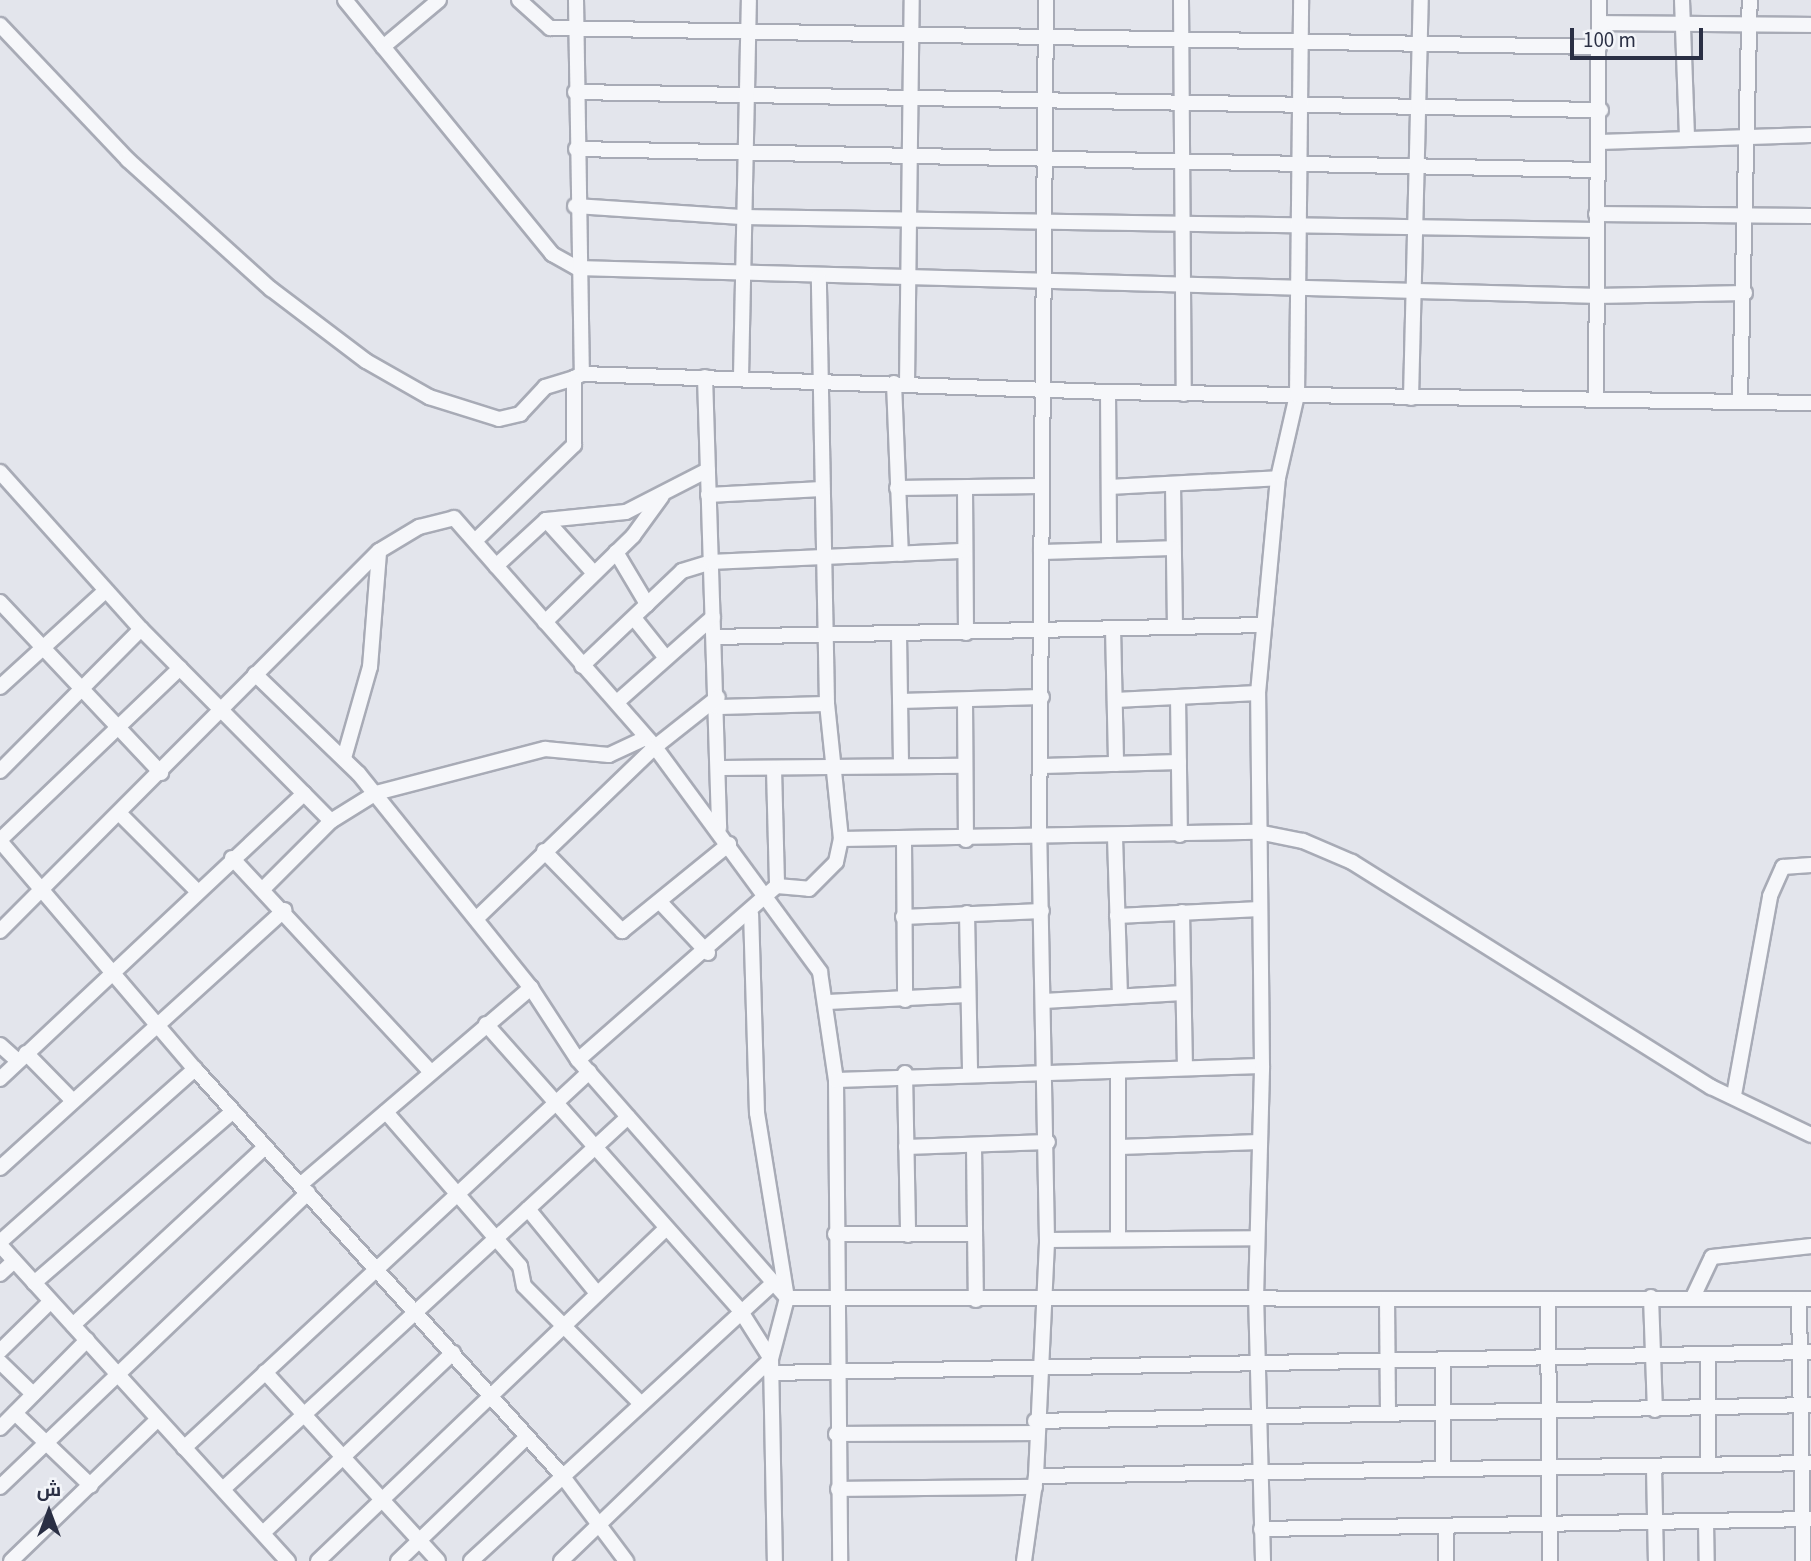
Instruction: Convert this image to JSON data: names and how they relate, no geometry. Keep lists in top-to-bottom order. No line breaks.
{"scale_bar":"100 m","north":"top"}
